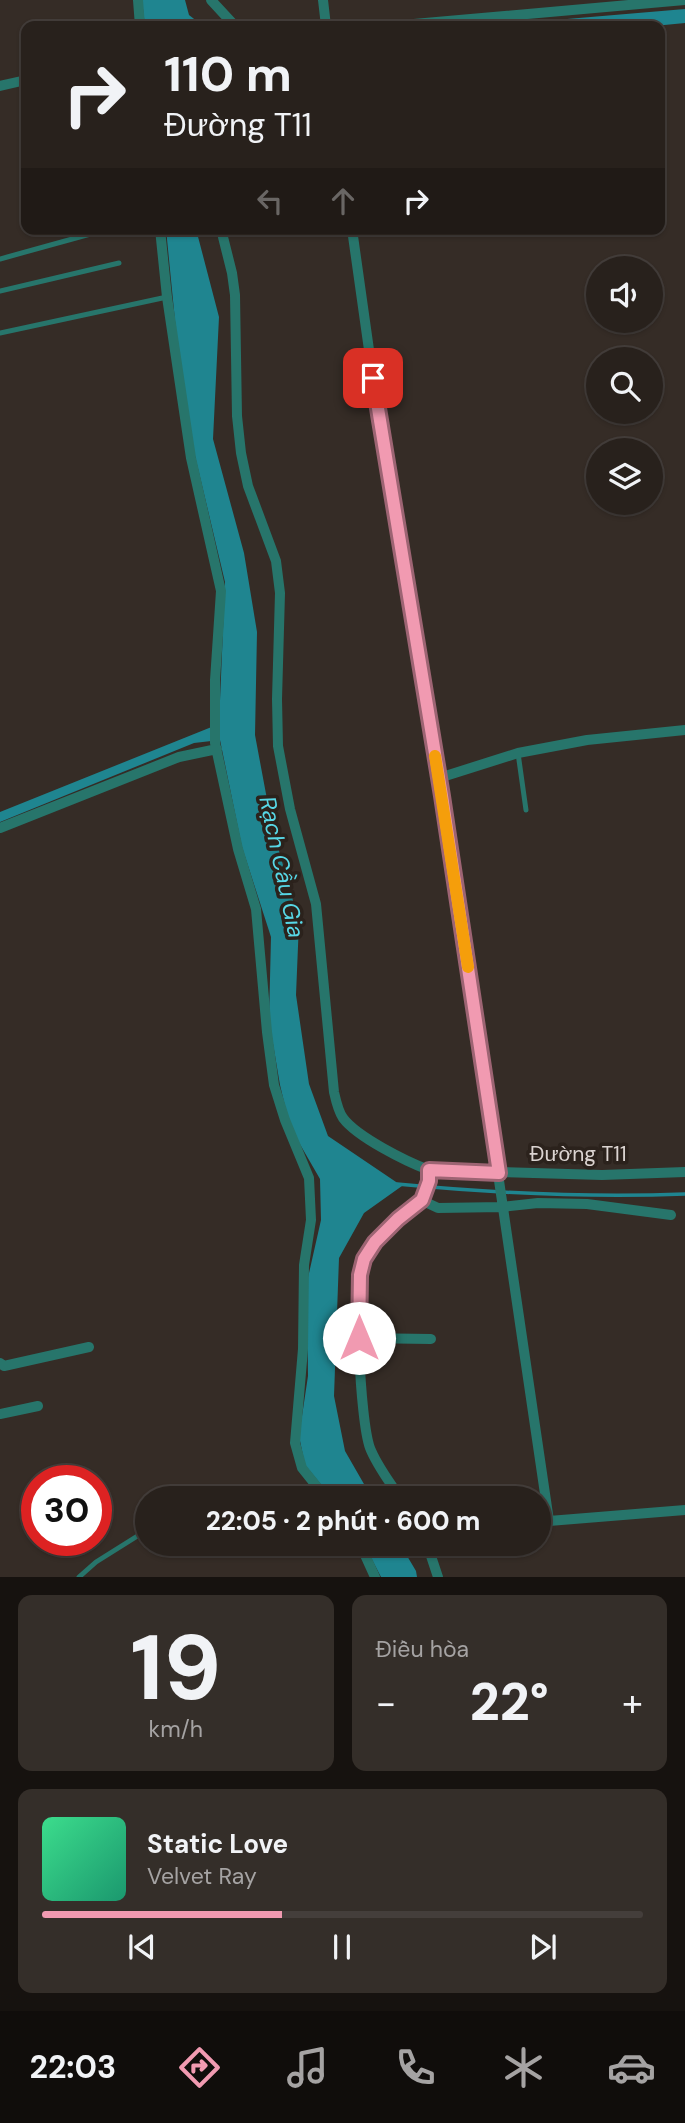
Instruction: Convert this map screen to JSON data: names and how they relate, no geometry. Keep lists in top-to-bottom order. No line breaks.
{"streets":{"street":["Đường T11"]},"water":["Rạch Cầu Gia"],"page":{"turn":["110 m","Đường T11"],"limit":"30","trip":"22:05 · 2 phút · 600 m","tile":[["19","km/h"],"Điều hòa"],"heat":["−","22°","+"],"song":["Static Love","Velvet Ray"],"tabs":"22:03"}}
